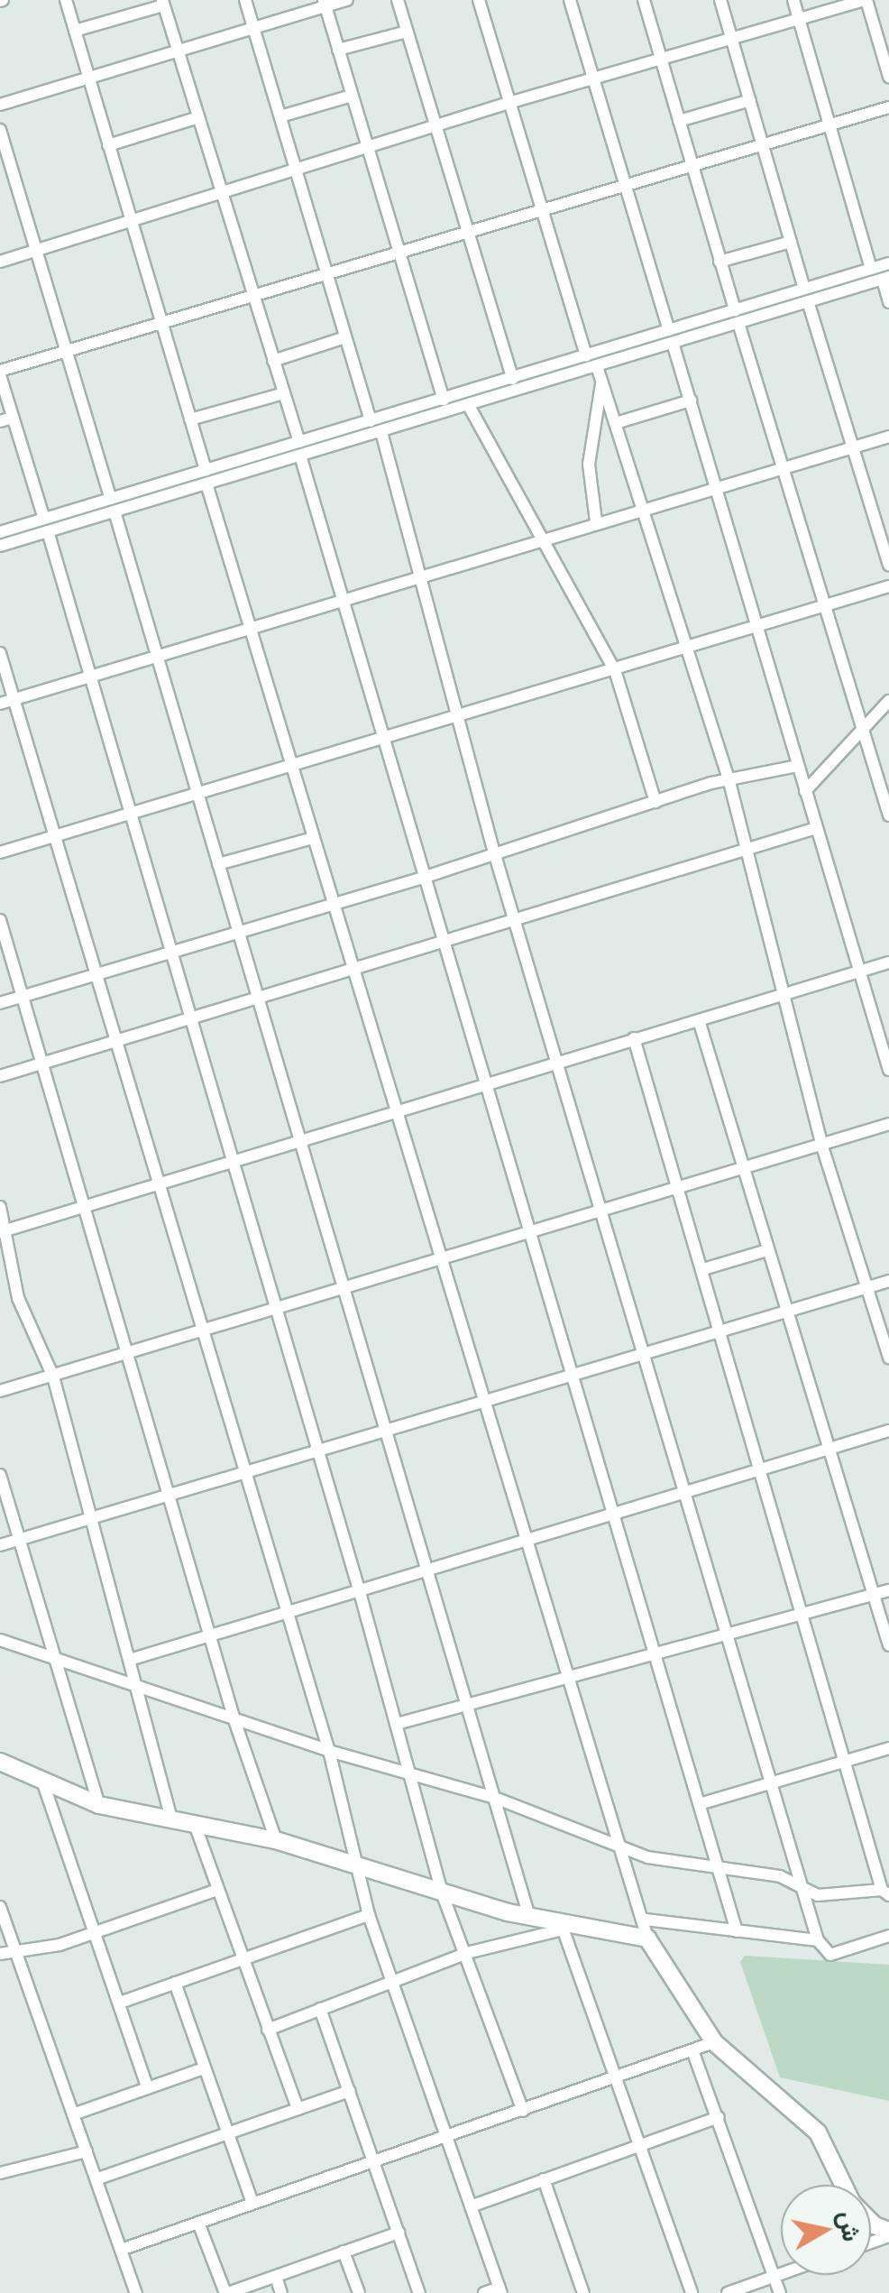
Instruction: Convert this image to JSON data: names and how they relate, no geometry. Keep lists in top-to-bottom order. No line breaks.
{"north":"right"}
